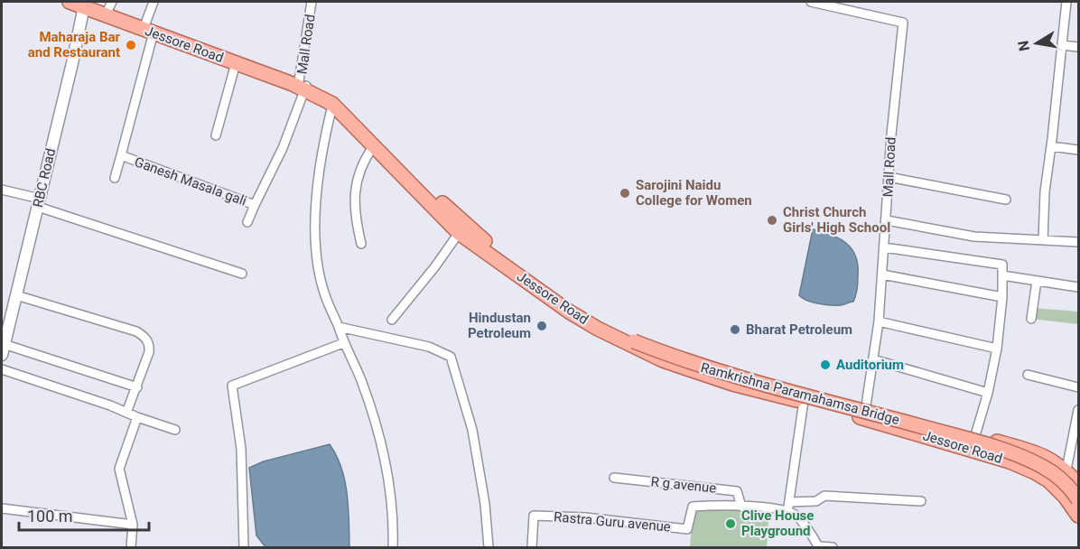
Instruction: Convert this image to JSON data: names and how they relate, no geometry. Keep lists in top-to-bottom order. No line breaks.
{"streets":{"main road":["Jessore Road","Ramkrishna Paramahamsa Bridge"],"street":["Mall Road","RBC Road","Ganesh Masala gali","R g avenue","Rastra Guru avenue"]},"crossings":[["Jessore Road","Mall Road"],["Jessore Road","RBC Road"],["Jessore Road","Ganesh Masala gali"],["Jessore Road","Ramkrishna Paramahamsa Bridge"],["Mall Road","Ganesh Masala gali"],["R g avenue","Rastra Guru avenue"]],"places":["Maharaja Bar and Restaurant","Sarojini Naidu College for Women","Christ Church Girls' High School","Hindustan Petroleum","Bharat Petroleum","Auditorium","Clive House Playground"],"scale_bar":"100 m","north":"left"}
